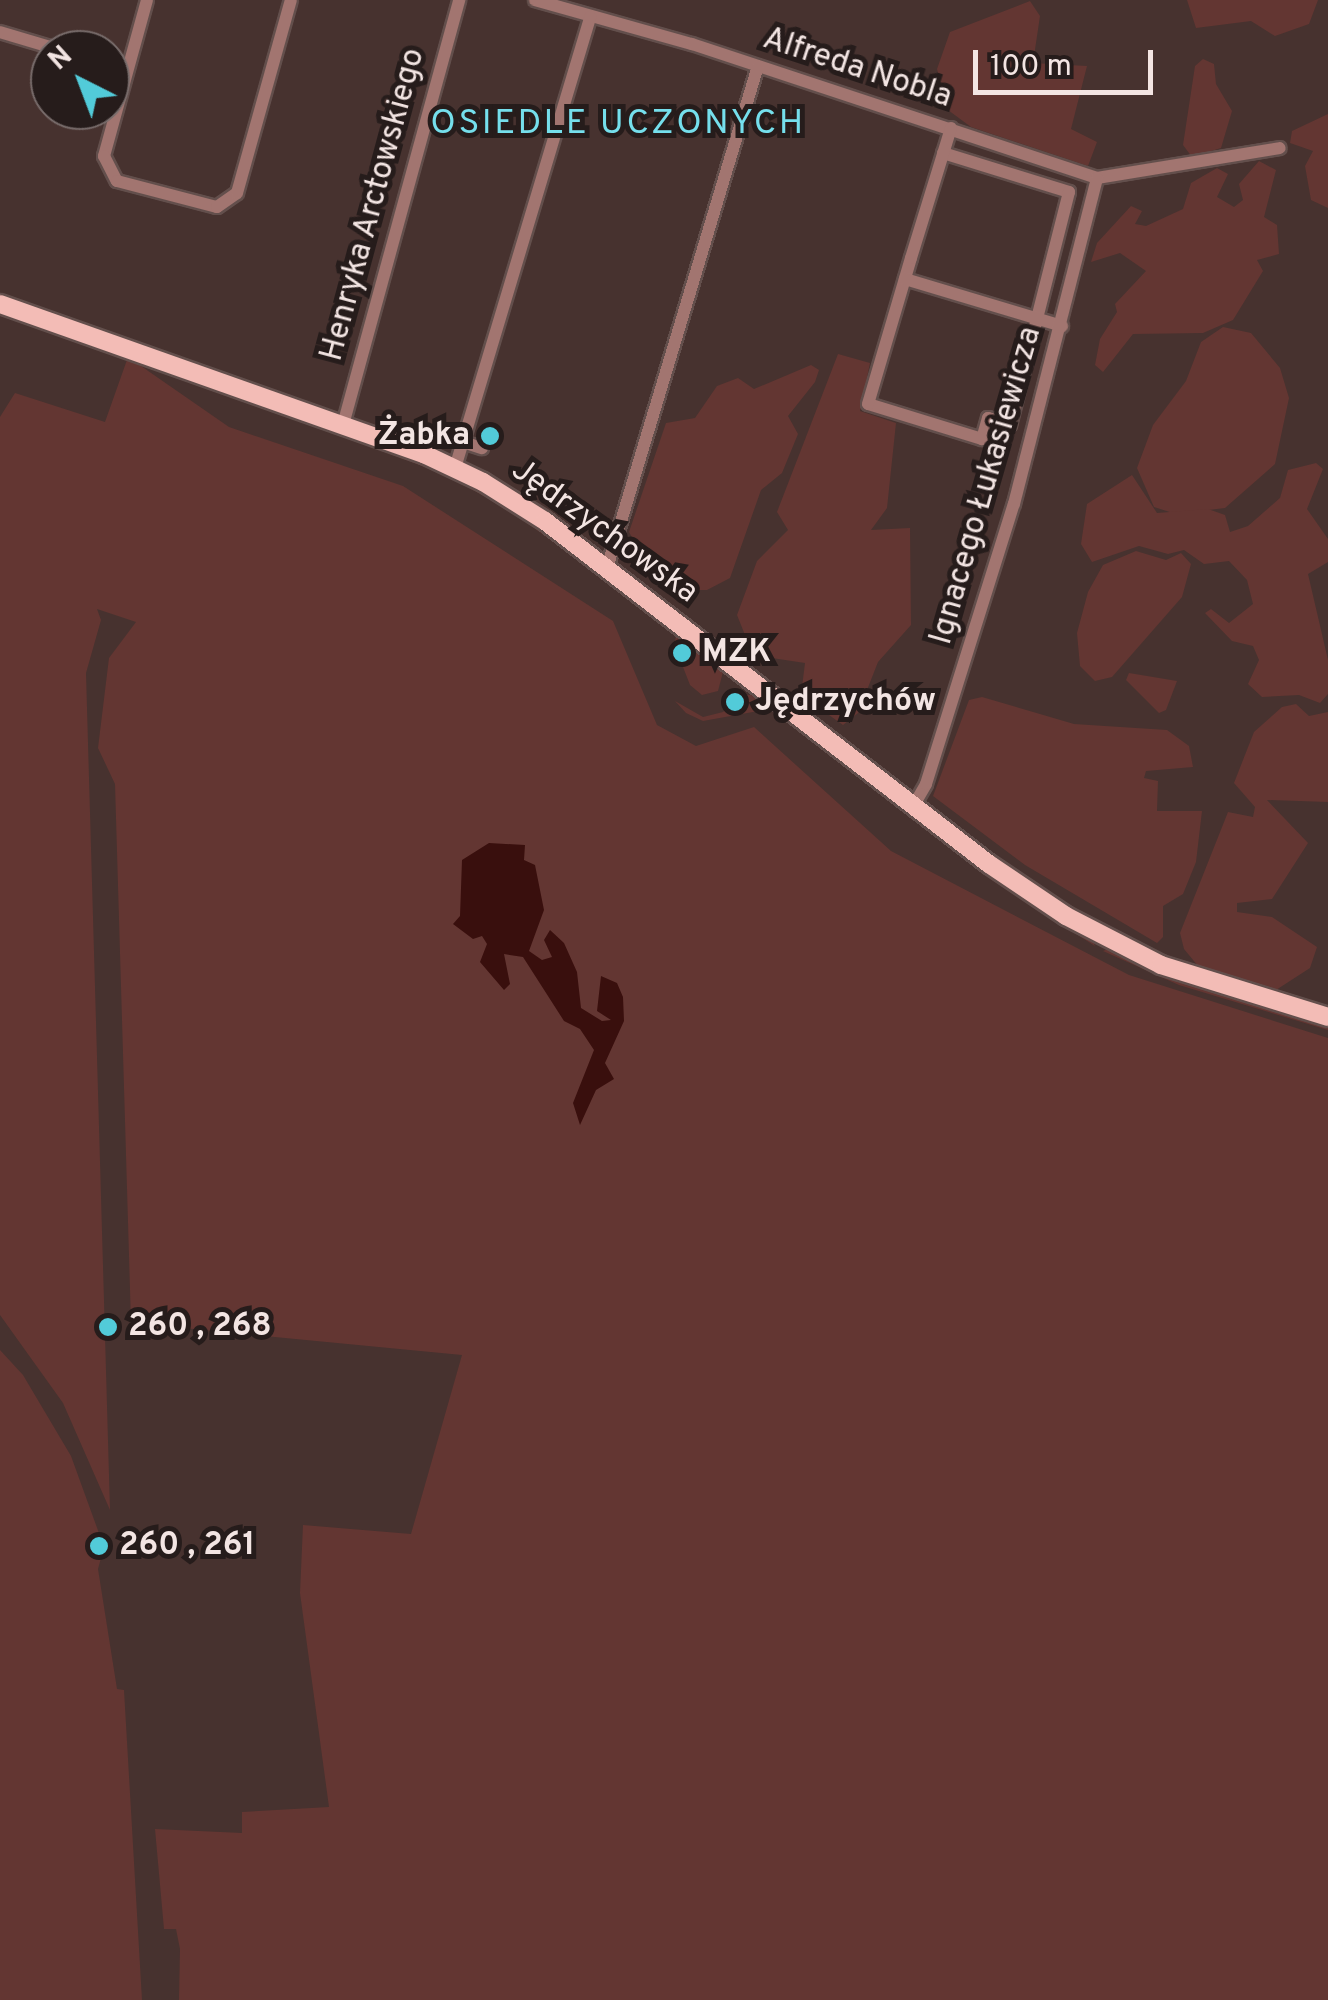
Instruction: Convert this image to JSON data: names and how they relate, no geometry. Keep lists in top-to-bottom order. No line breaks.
{"streets":{"main road":["Jędrzychowska"],"street":["Alfreda Nobla","Henryka Arctowskiego","Ignacego Łukasiewicza"]},"crossings":[["Alfreda Nobla","Ignacego Łukasiewicza"],["Henryka Arctowskiego","Jędrzychowska"],["Ignacego Łukasiewicza","Jędrzychowska"]],"districts":["OSIEDLE UCZONYCH"],"places":["Żabka","MZK","Jędrzychów","260 , 268","260 , 261"],"scale_bar":"100 m","north":"top left"}
